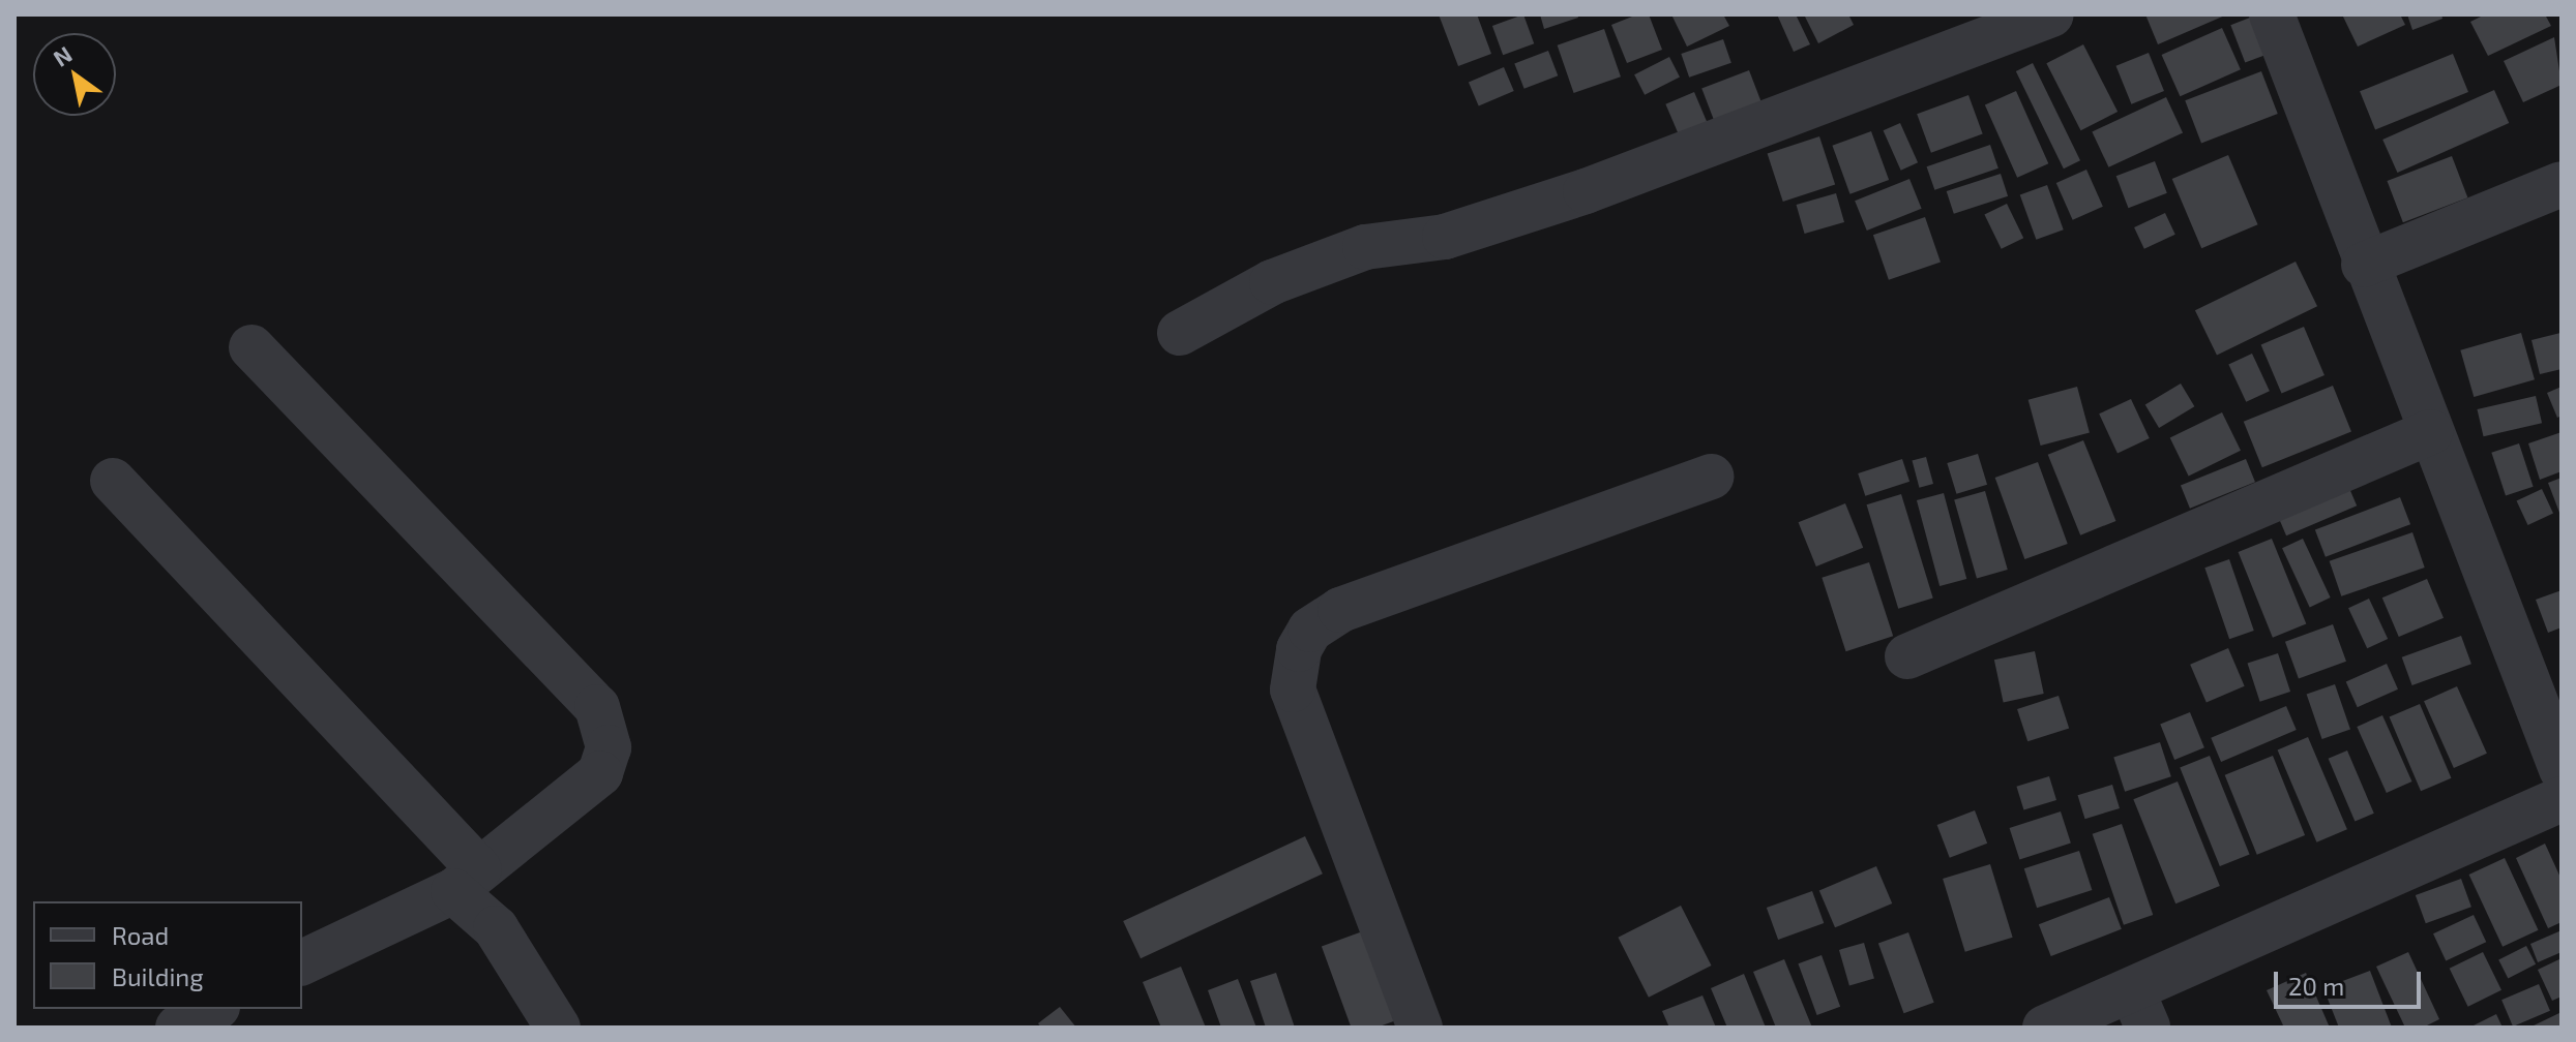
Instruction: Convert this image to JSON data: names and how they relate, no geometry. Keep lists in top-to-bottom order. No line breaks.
{"legend":["Road","Building"],"scale_bar":"20 m","north":"top left"}
